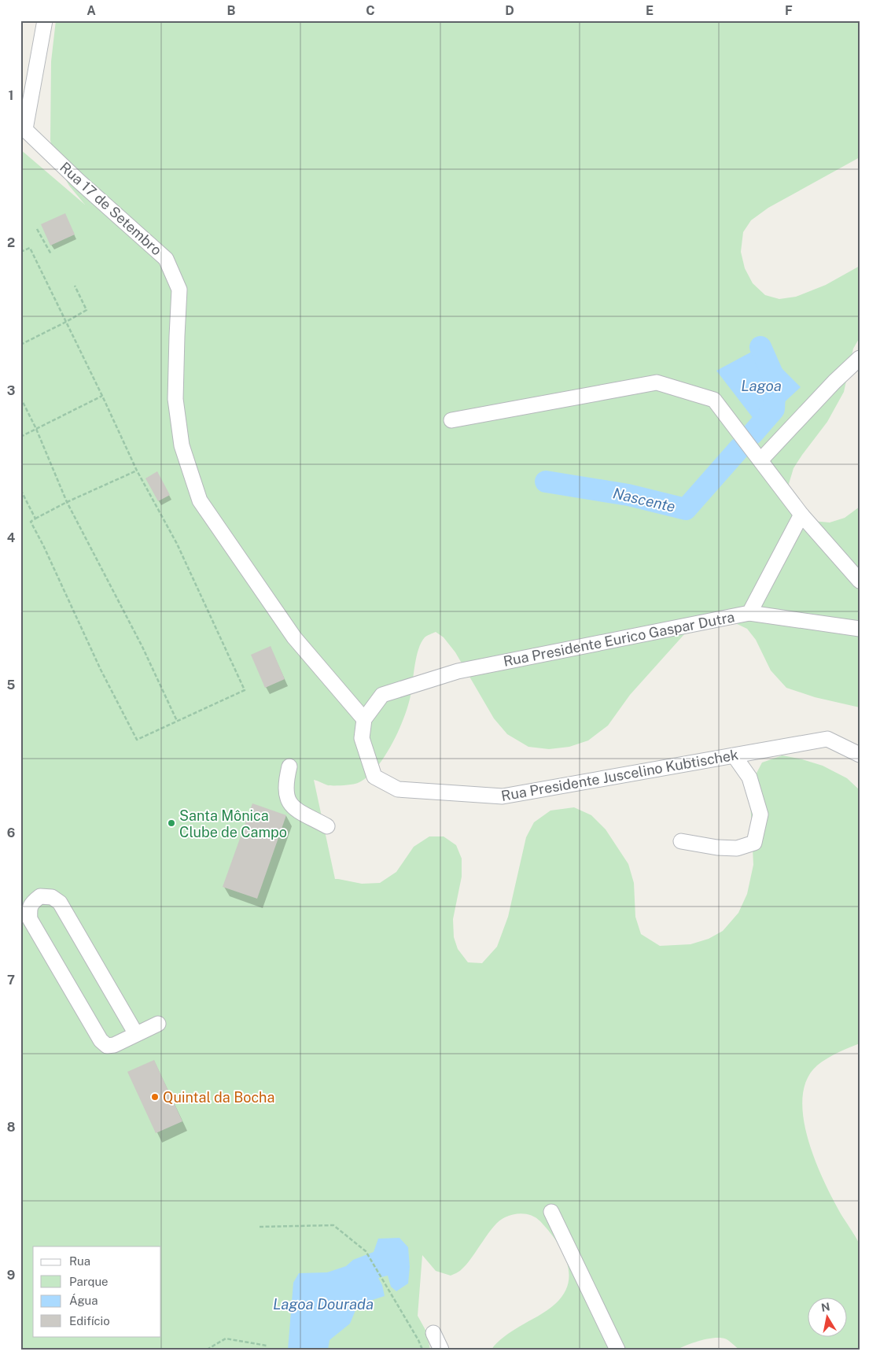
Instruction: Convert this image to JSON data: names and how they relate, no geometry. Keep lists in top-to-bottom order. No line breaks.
{"streets":{"street":["Rua 17 de Setembro","Rua Presidente Eurico Gaspar Dutra","Rua Presidente Juscelino Kubtischek"]},"crossings":[["Rua 17 de Setembro","Rua Presidente Eurico Gaspar Dutra"],["Rua 17 de Setembro","Rua Presidente Juscelino Kubtischek"],["Rua Presidente Eurico Gaspar Dutra","Rua Presidente Juscelino Kubtischek"]],"water":["Lagoa","Nascente","Lagoa Dourada"],"places":["Santa Mônica Clube de Campo","Quintal da Bocha"],"legend":["Rua","Parque","Água","Edifício"],"north":"top","grid":{"columns":["A","B","C","D","E","F"],"rows":["1","2","3","4","5","6","7","8","9"]}}
